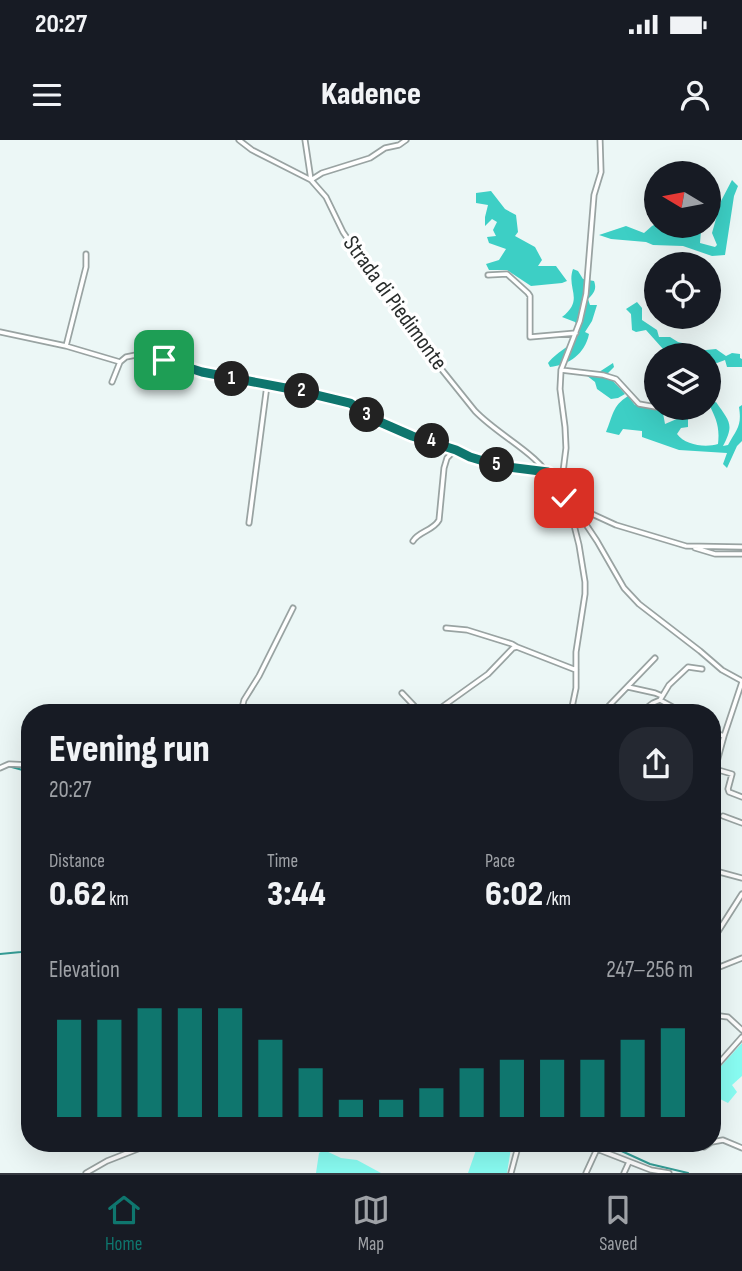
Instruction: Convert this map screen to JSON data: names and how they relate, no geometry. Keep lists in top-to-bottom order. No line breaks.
{"streets":{"street":["Strada di Piedimonte"]},"north":"left","page":{"status":"20:27","header":"Kadence","pins":["1","2","3","4","5"],"heading":["Evening run","20:27"],"stats":[["Distance","0.62 km"],["Time","3:44"],["Pace","6:02 /km"]],"chart":["Elevation","247–256 m"],"tabs":["Home","Map","Saved"]}}
